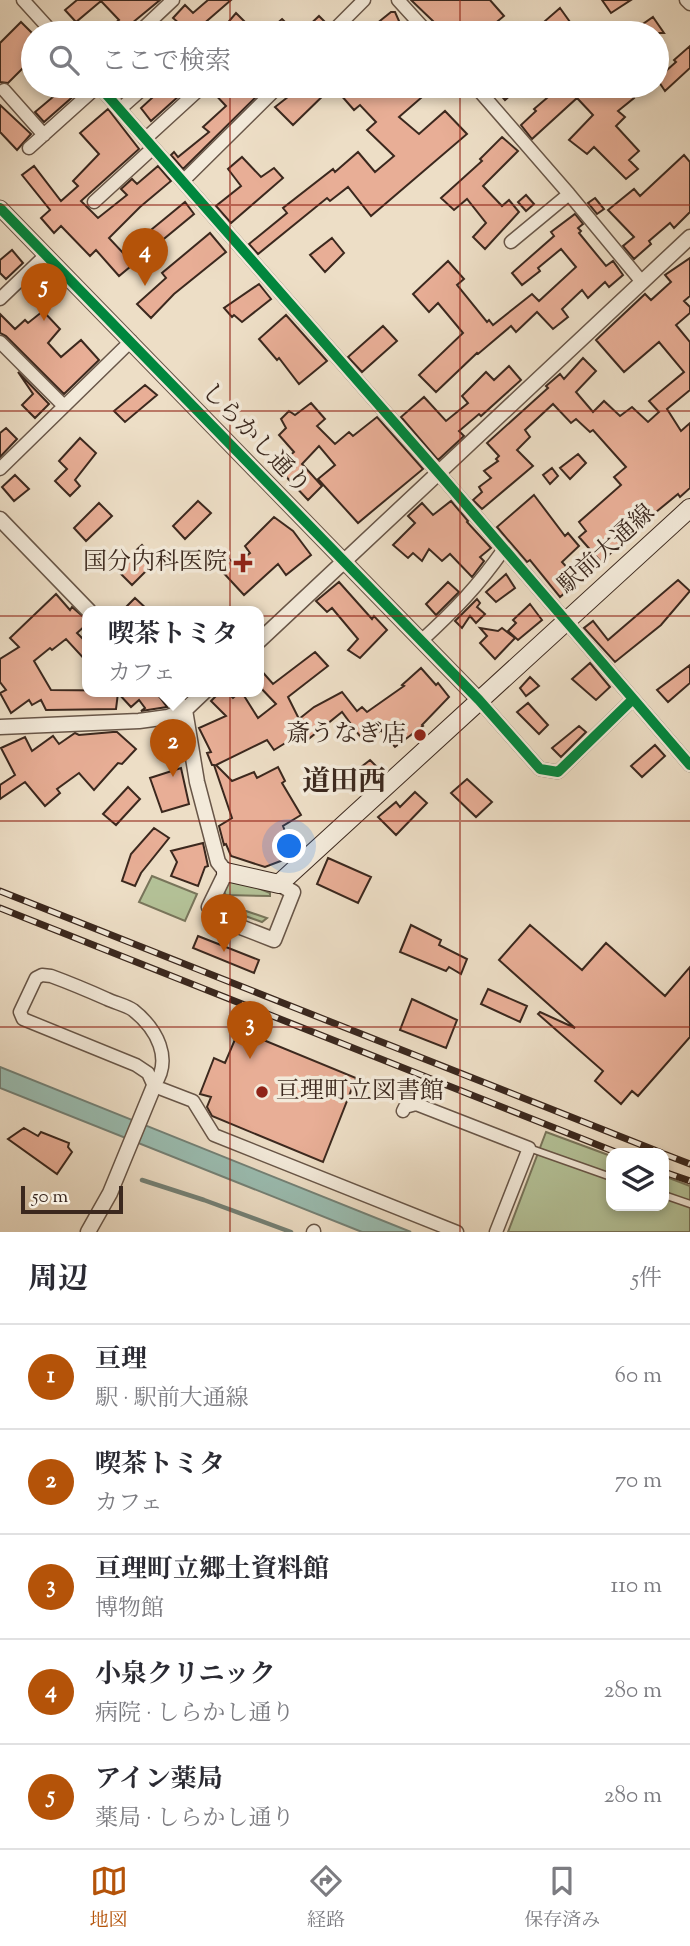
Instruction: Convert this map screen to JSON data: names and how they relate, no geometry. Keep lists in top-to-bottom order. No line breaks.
{"streets":{"main road":["駅前大通線"],"street":["しらかし通り"]},"crossings":[["しらかし通り","駅前大通線"]],"districts":["道田西"],"places":{"health":["国分内科医院"],"other":["斎うなぎ店","亘理町立図書館"]},"scale_bar":"50 m","page":{"search":"ここで検索","pins":["4","5","2","1","3"],"popup":["喫茶トミタ","カフェ"],"scale":"50 m","heading":["周辺","5件"],"list":[{"mark":"1","name":"亘理","note":"駅 · 駅前大通線","value":"60 m"},{"mark":"2","name":"喫茶トミタ","note":"カフェ","value":"70 m"},{"mark":"3","name":"亘理町立郷土資料館","note":"博物館","value":"110 m"},{"mark":"4","name":"小泉クリニック","note":"病院 · しらかし通り","value":"280 m"},{"mark":"5","name":"アイン薬局","note":"薬局 · しらかし通り","value":"280 m"}],"nav":["地図","経路","保存済み"]}}
